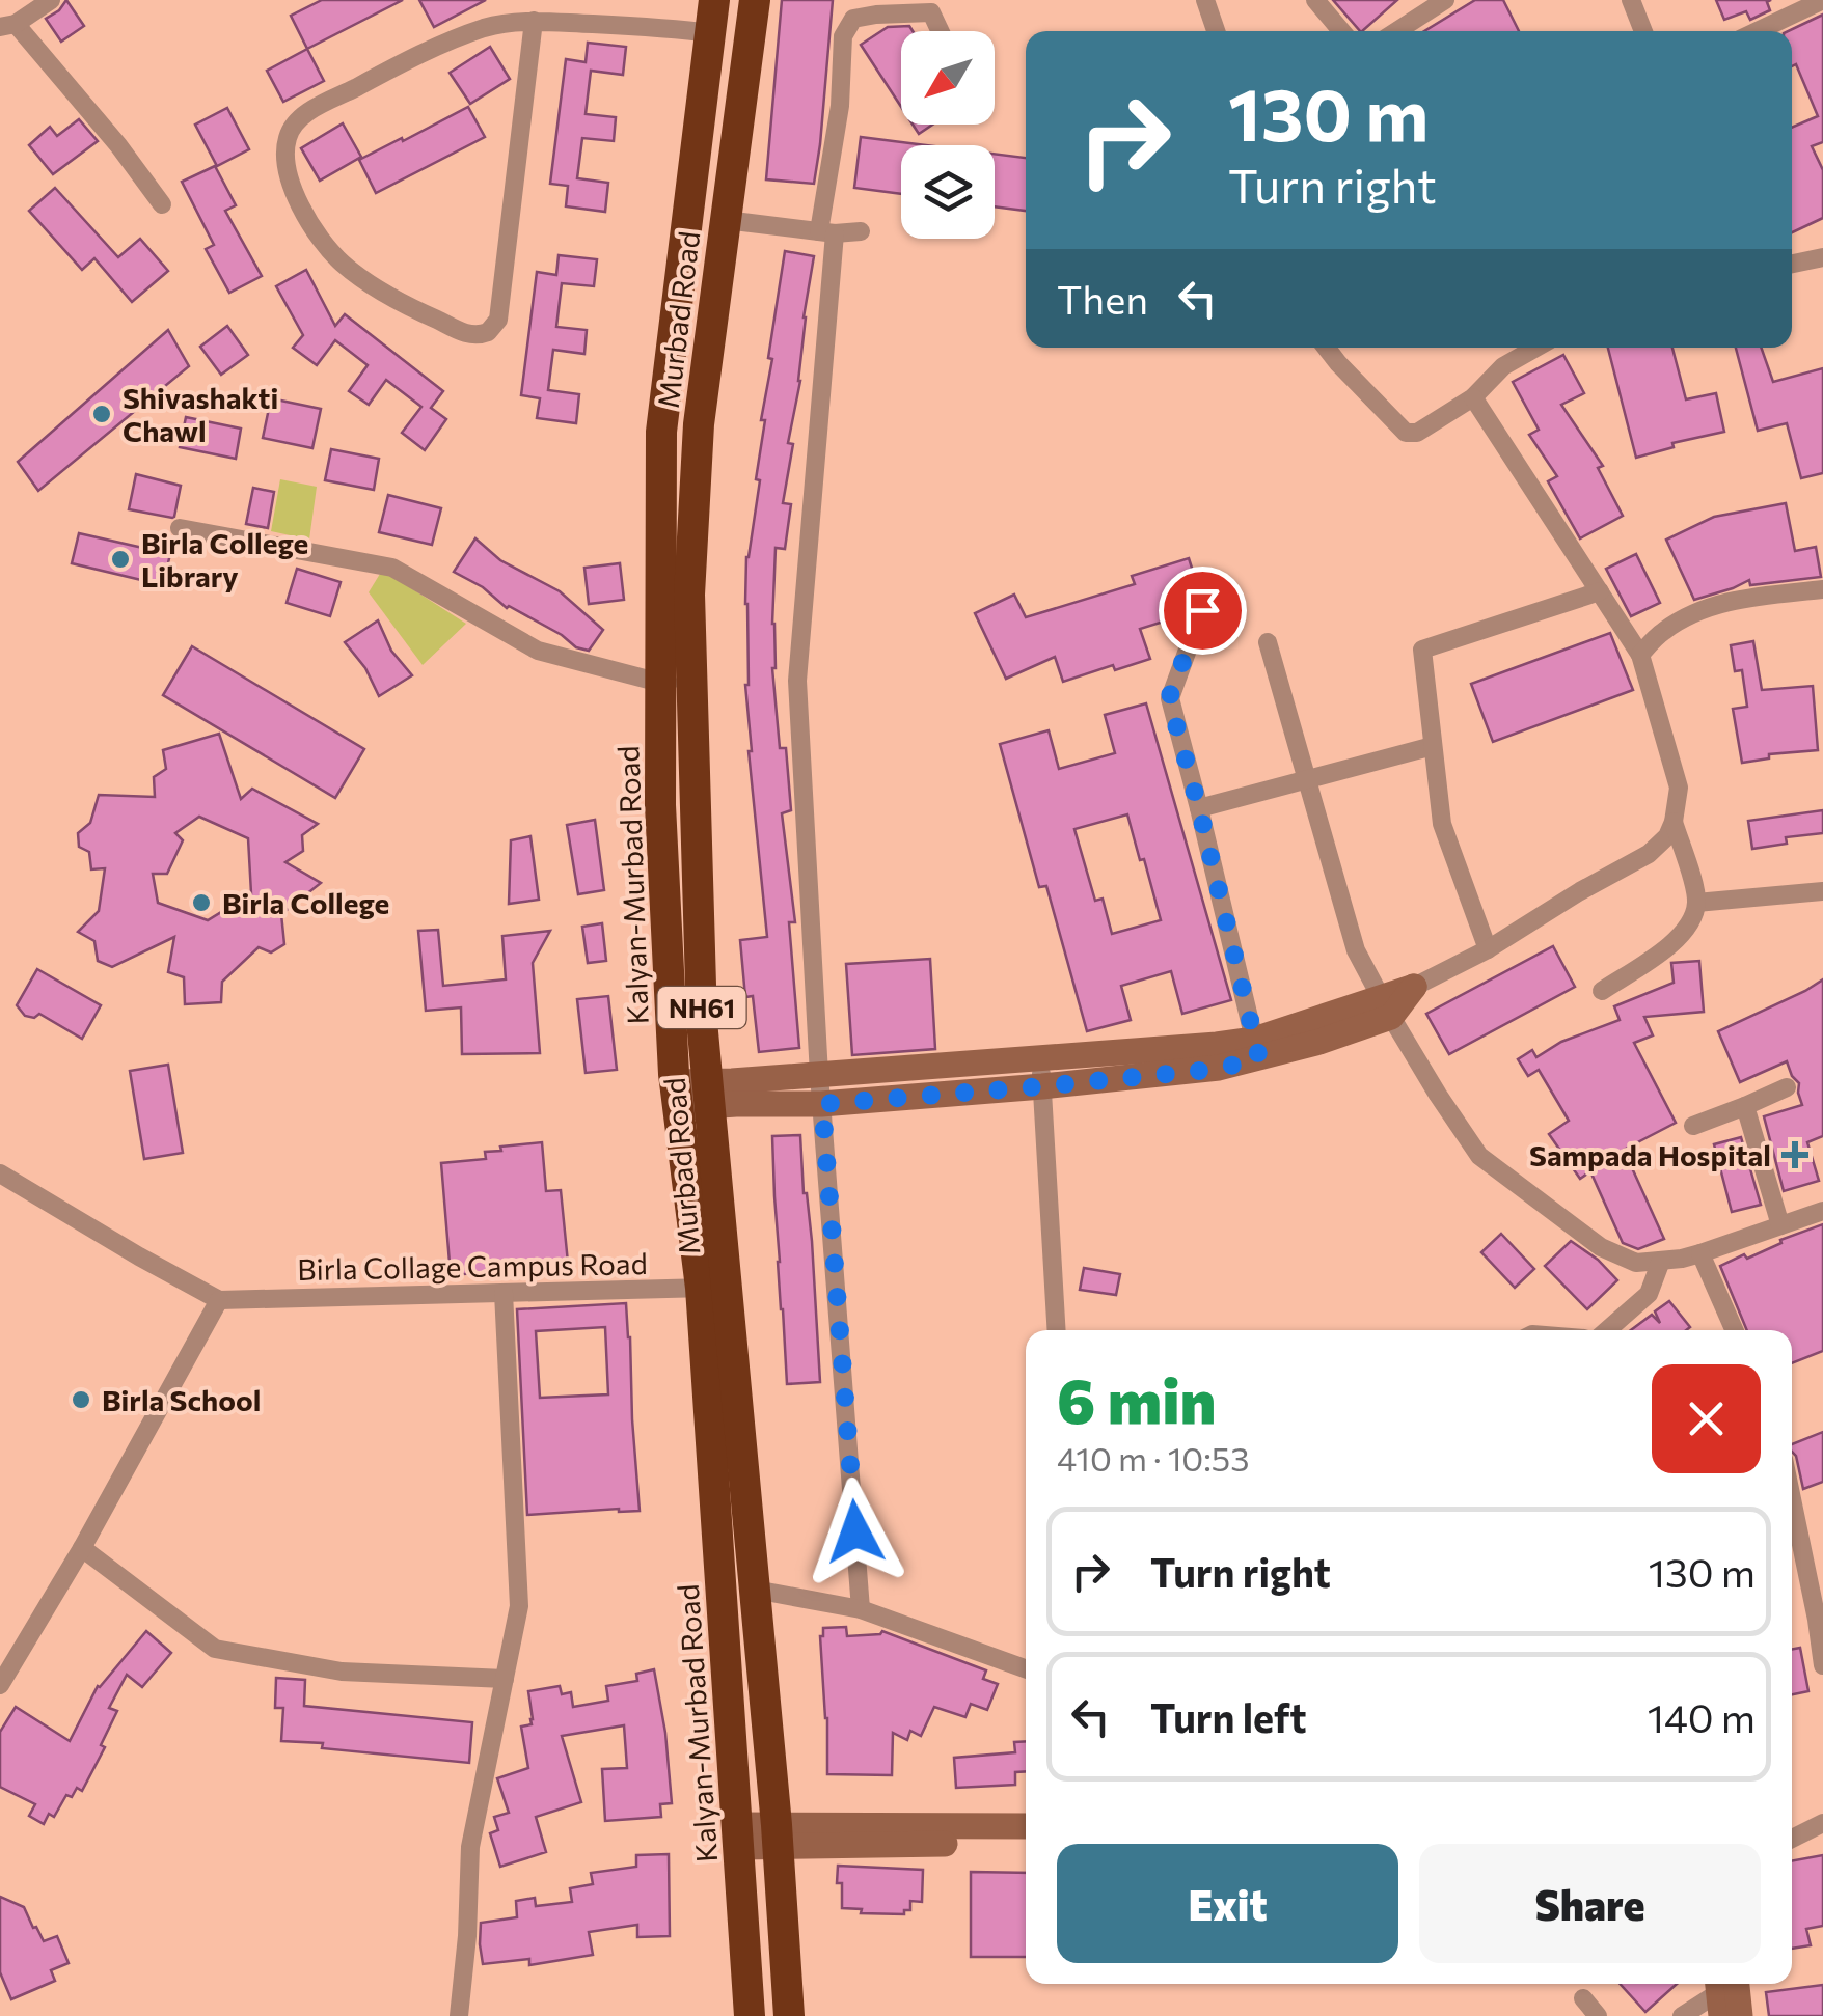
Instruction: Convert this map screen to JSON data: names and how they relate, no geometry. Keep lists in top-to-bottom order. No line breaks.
{"streets":{"highway":["Murbad Road","Kalyan-Murbad Road","NH61"],"street":["Birla Collage Campus Road"]},"crossings":[["Murbad Road","Kalyan-Murbad Road"],["Murbad Road","Birla Collage Campus Road"],["Kalyan-Murbad Road","Birla Collage Campus Road"]],"places":{"other":["Shivashakti Chawl","Birla College Library","Birla College","Birla School"],"health":["Sampada Hospital"]},"north":"bottom left","page":{"turn":["130 m","Turn right"],"then":"Then","heading":["6 min","410 m · 10:53"],"list":[{"name":"Turn right","value":"130 m"},{"name":"Turn left","value":"140 m"}],"buttons":["Exit","Share"]}}
